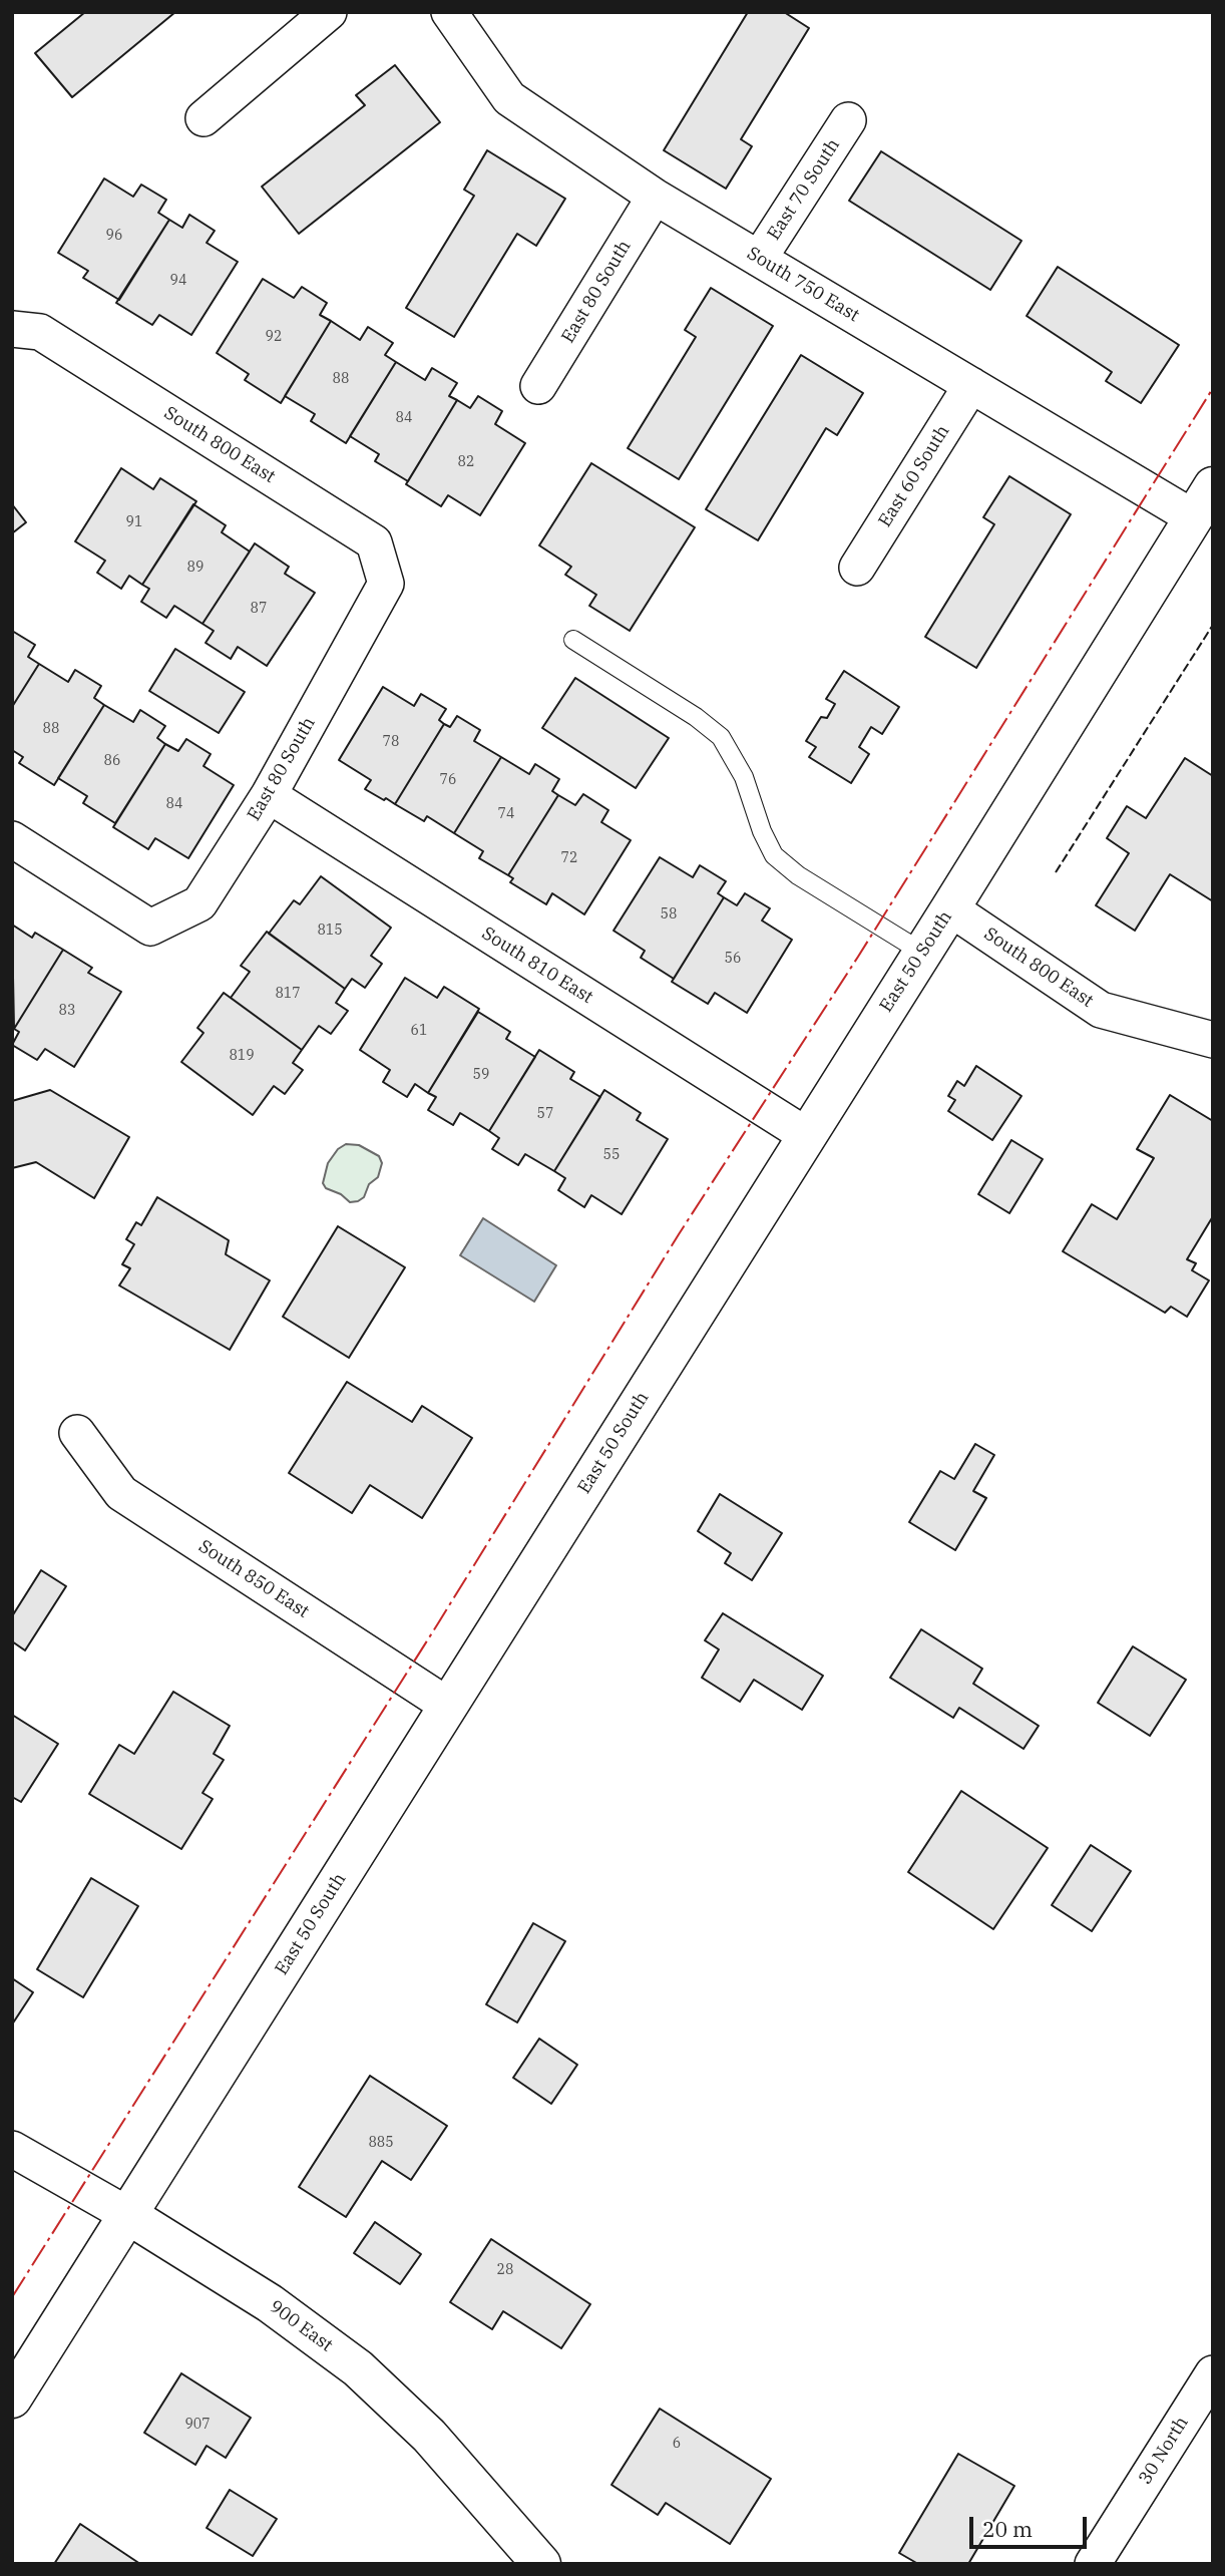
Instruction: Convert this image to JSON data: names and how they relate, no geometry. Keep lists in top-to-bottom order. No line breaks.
{"streets":{"main road":["East 50 South","900 East"],"street":["East 70 South","South 750 East","East 80 South","South 800 East","East 60 South","South 810 East","South 850 East","30 North"]},"crossings":[["East 70 South","South 750 East"],["South 750 East","East 80 South"],["South 750 East","East 60 South"],["South 750 East","East 50 South"],["East 80 South","South 800 East"],["East 80 South","South 810 East"],["South 800 East","East 50 South"],["East 50 South","South 810 East"],["East 50 South","South 850 East"],["East 50 South","900 East"]],"house_numbers":["96","94","92","88","84","82","91","89","87","88","78","86","76","84","74","72","58","815","56","817","83","61","819","59","57","55","885","28","907","6"],"scale_bar":"20 m"}
